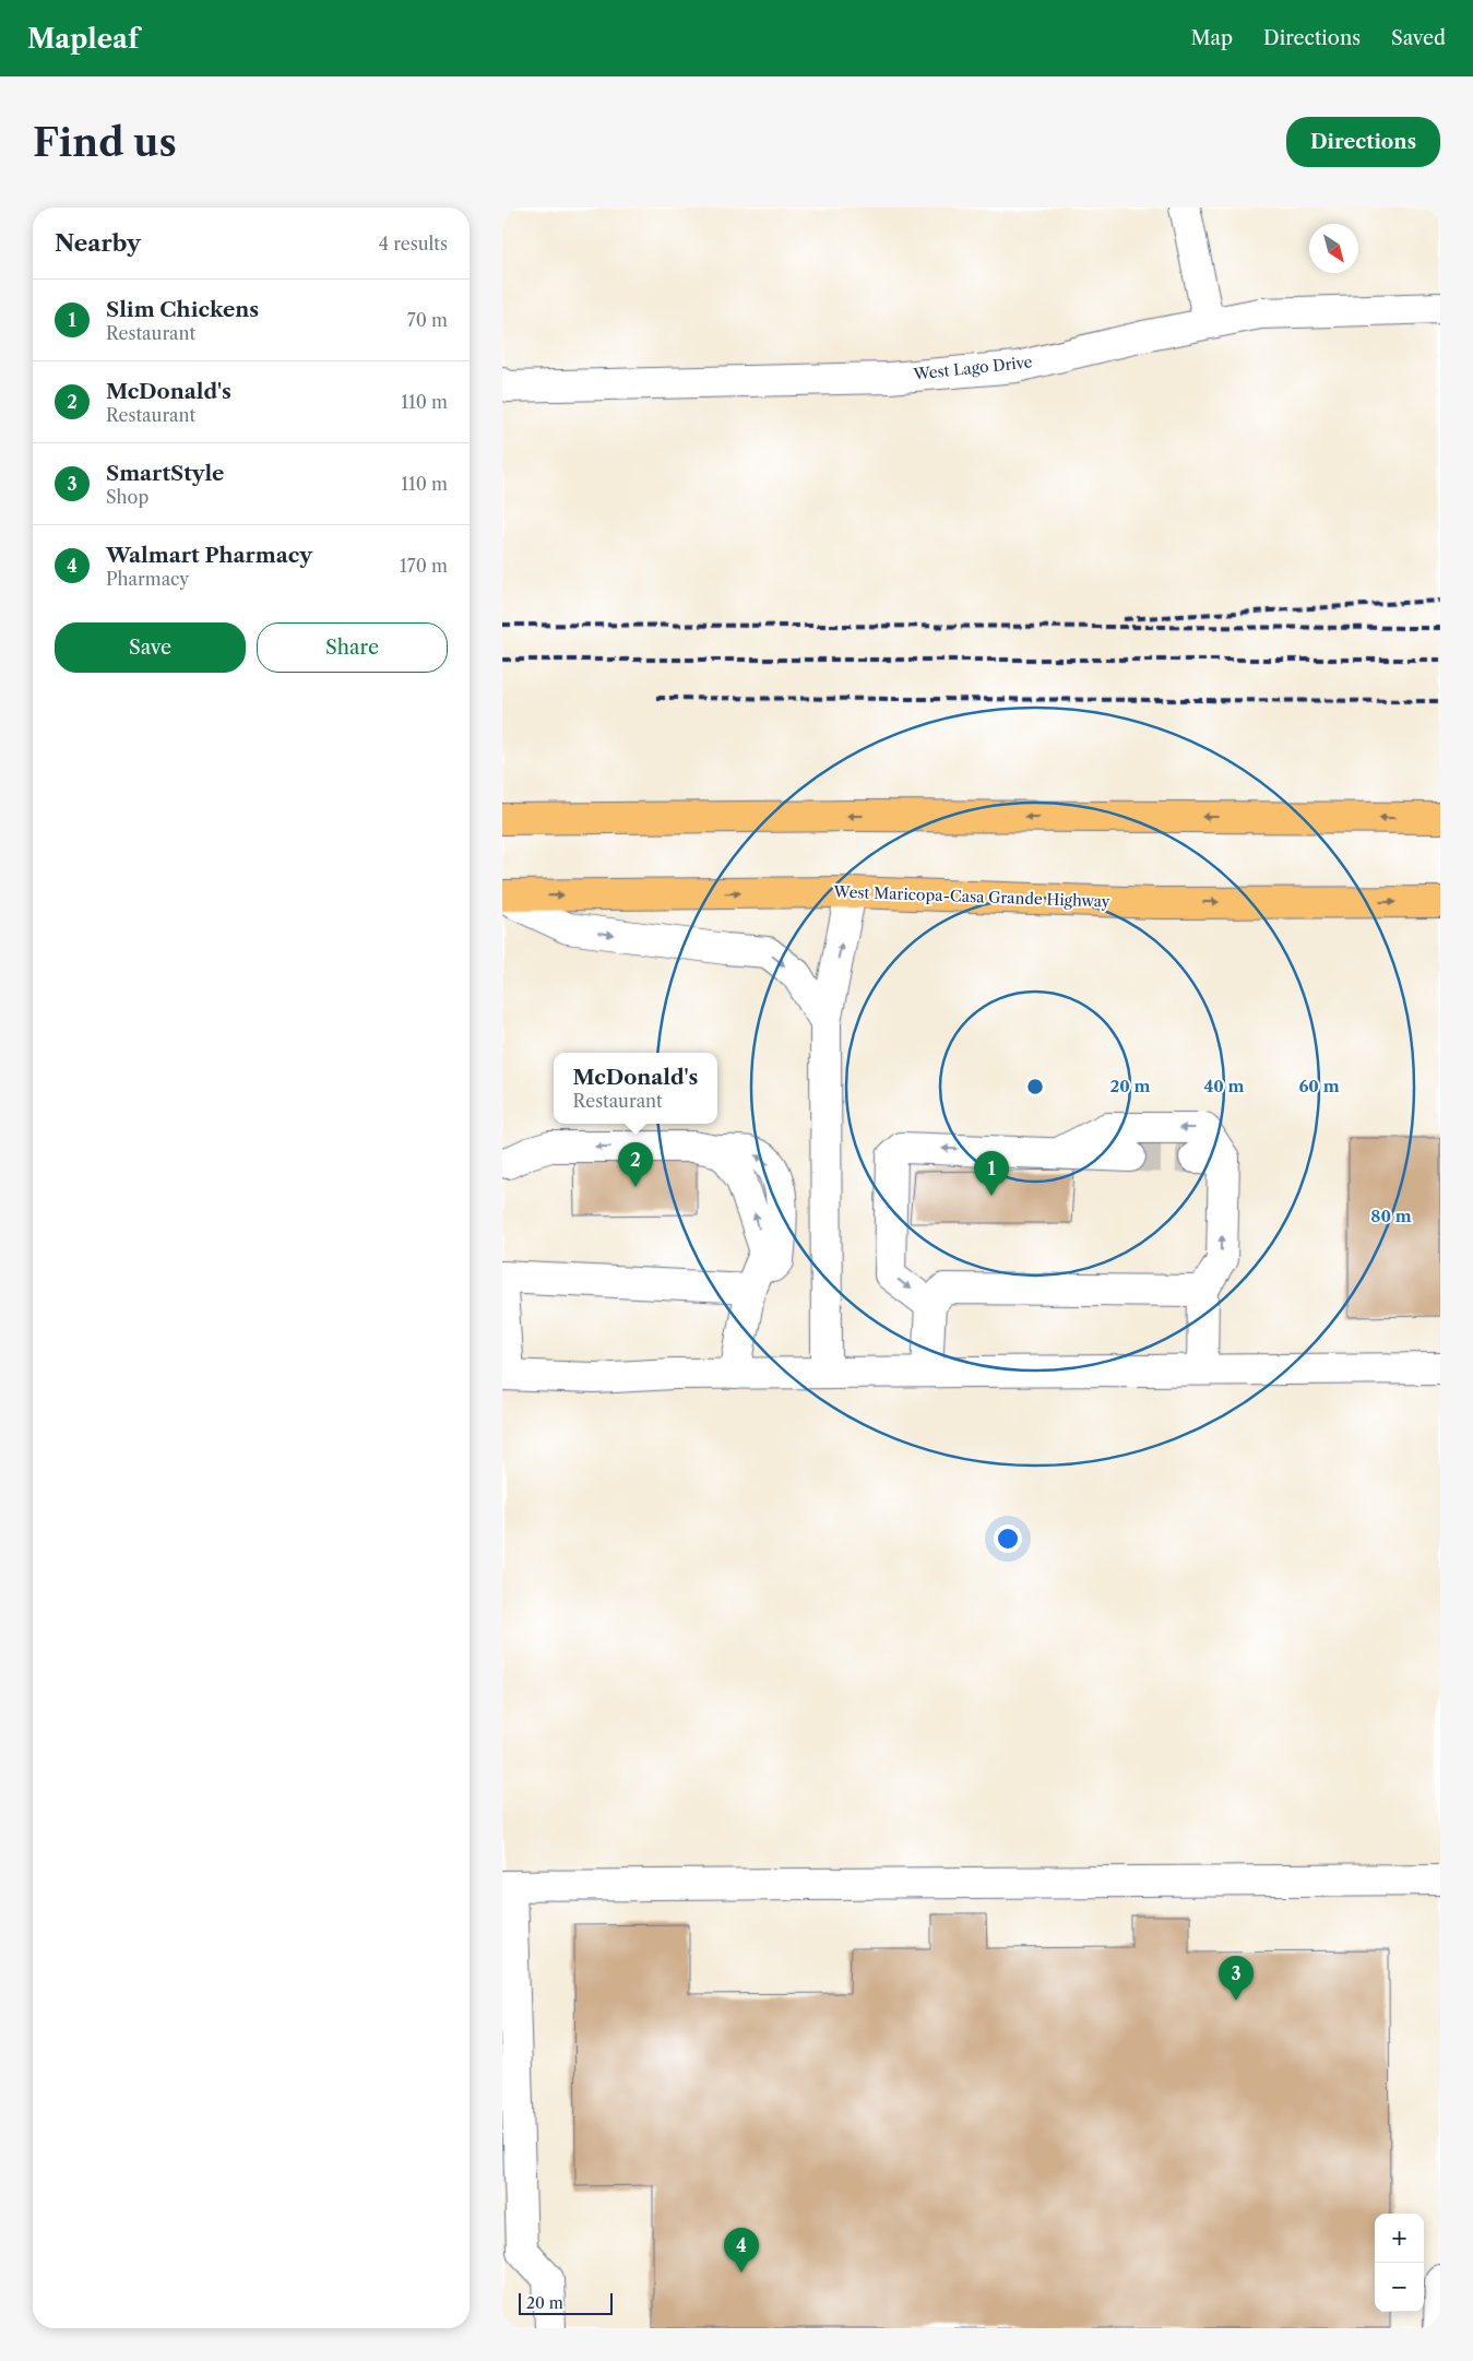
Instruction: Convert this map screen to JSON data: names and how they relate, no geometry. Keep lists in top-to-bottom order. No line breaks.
{"streets":{"main road":["West Maricopa-Casa Grande Highway"],"street":["West Lago Drive"]},"scale_bar":"20 m","north":"bottom right","page":{"header":"Mapleaf","nav":["Map","Directions","Saved"],"buttons":["Directions",["Save","Share"]],"title":"Find us","heading":["Nearby","4 results"],"list":[{"mark":"1","name":"Slim Chickens","note":"Restaurant","value":"70 m"},{"mark":"2","name":"McDonald's","note":"Restaurant","value":"110 m"},{"mark":"3","name":"SmartStyle","note":"Shop","value":"110 m"},{"mark":"4","name":"Walmart Pharmacy","note":"Pharmacy","value":"170 m"}],"popup":["McDonald's","Restaurant"],"pins":["2","1","3","4"],"map_buttons":["+","−"],"scale":"20 m"},"rings":["20 m","40 m","60 m","80 m"]}
